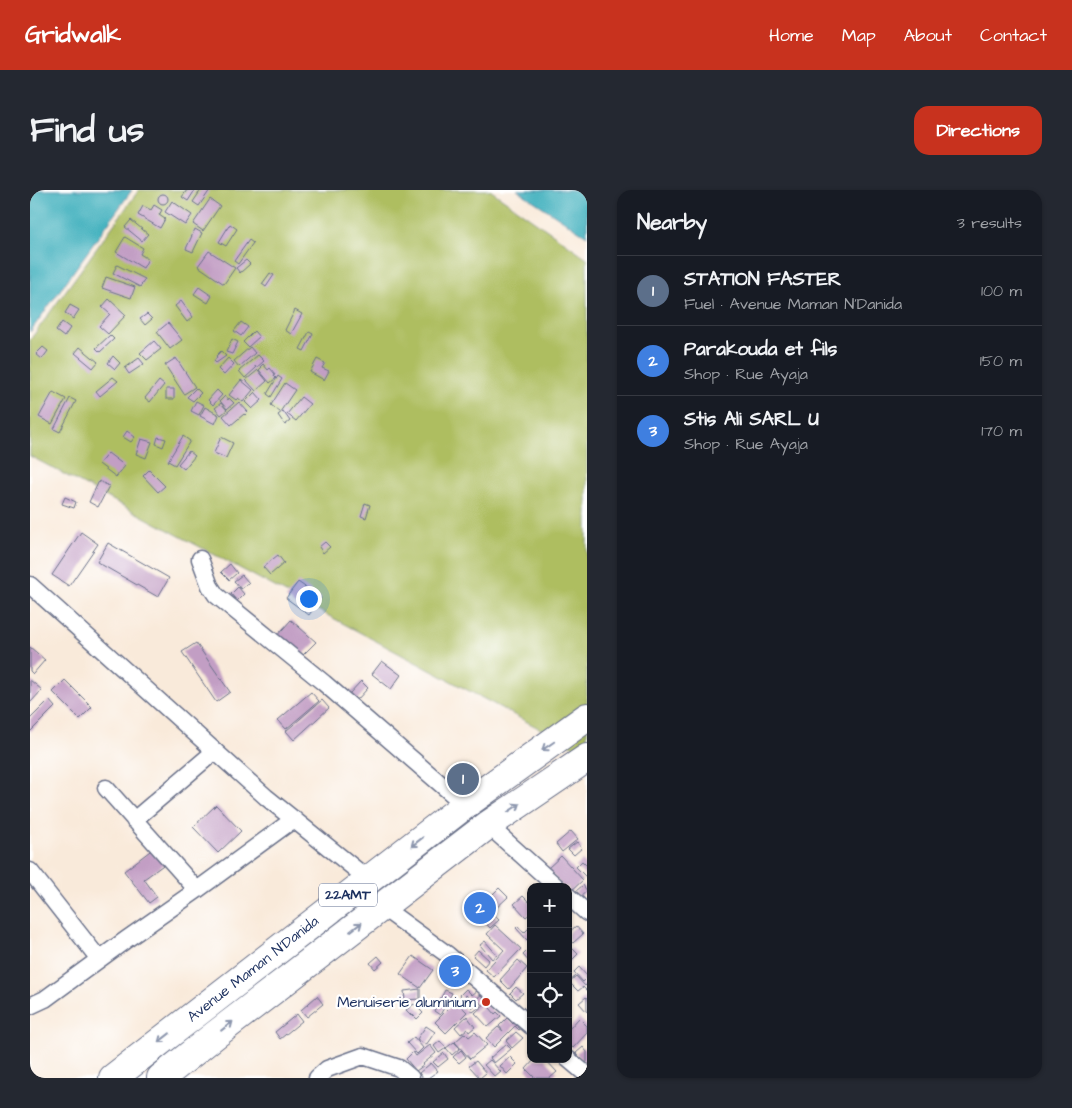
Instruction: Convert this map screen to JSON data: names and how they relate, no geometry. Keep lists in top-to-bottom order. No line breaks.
{"streets":{"highway":["22AMT","Avenue Maman N'Danida"]},"places":["Menuiserie aluminium"],"page":{"header":"Gridwalk","nav":["Home","Map","About","Contact"],"title":"Find us","buttons":"Directions","heading":["Nearby","3 results"],"list":[{"mark":"1","name":"STATION FASTER","note":"Fuel · Avenue Maman N'Danida","value":"100 m"},{"mark":"2","name":"Parakouda et fils","note":"Shop · Rue Ayaja","value":"150 m"},{"mark":"3","name":"Stis Ali SARL U","note":"Shop · Rue Ayaja","value":"170 m"}],"pins":["1","2","3"],"map_buttons":["+","−"]}}
